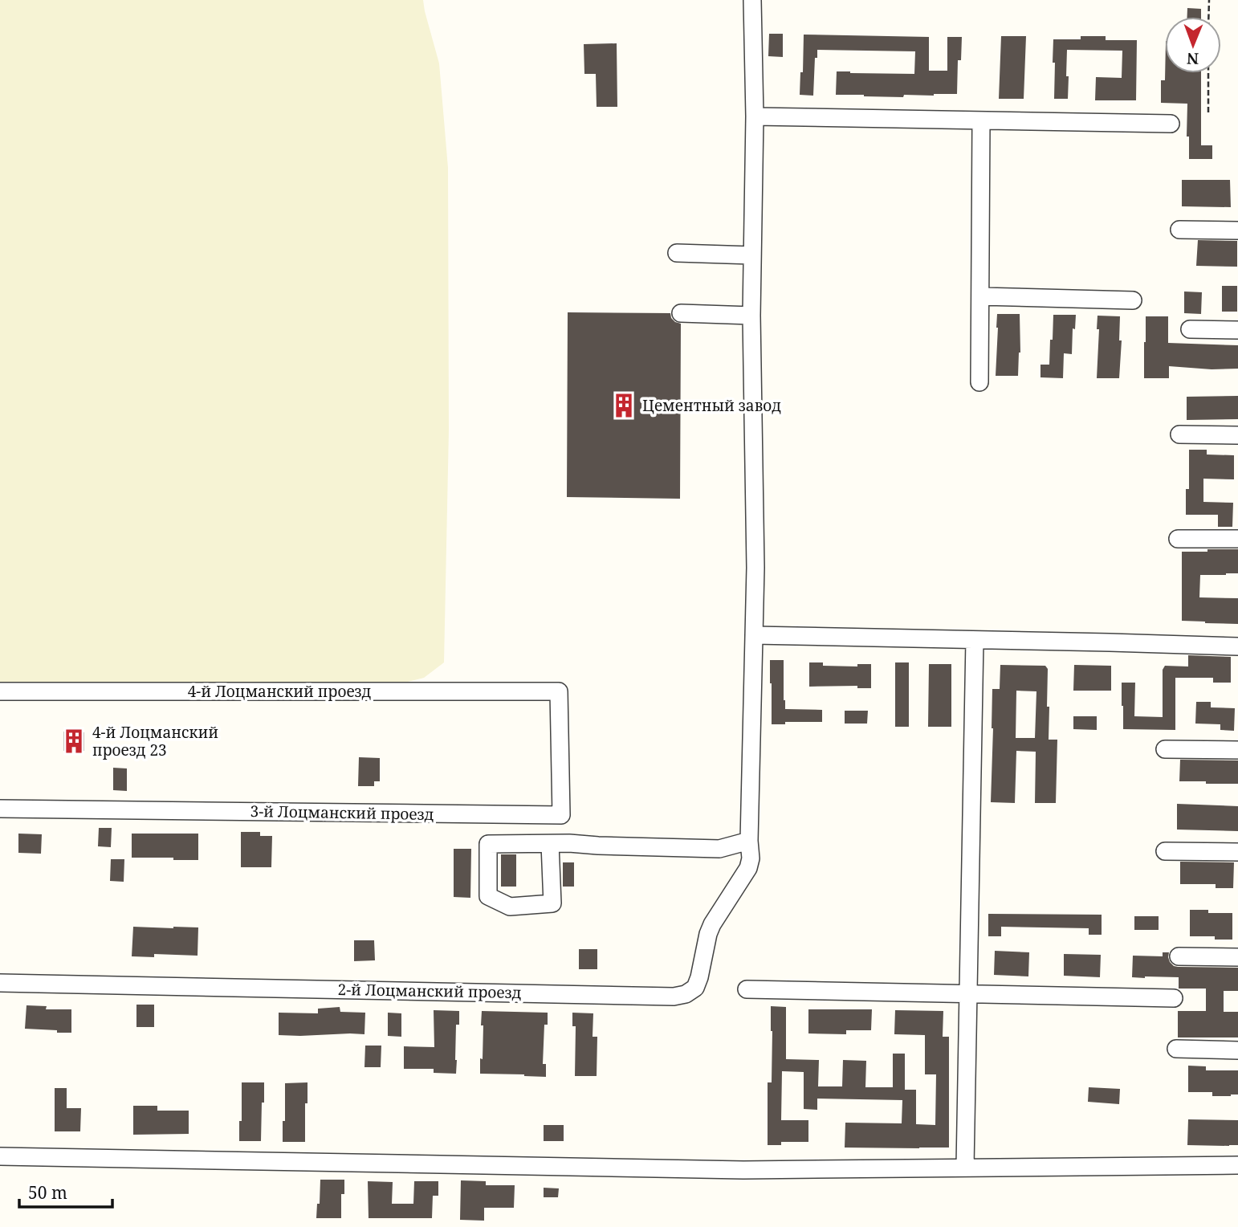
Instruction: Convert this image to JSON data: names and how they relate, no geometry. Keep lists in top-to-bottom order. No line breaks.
{"streets":{"street":["4-й Лоцманский проезд","3-й Лоцманский проезд","2-й Лоцманский проезд"]},"crossings":[["4-й Лоцманский проезд","3-й Лоцманский проезд"]],"places":{"building":["Цементный завод","4-й Лоцманский проезд 23"]},"scale_bar":"50 m","north":"bottom"}
